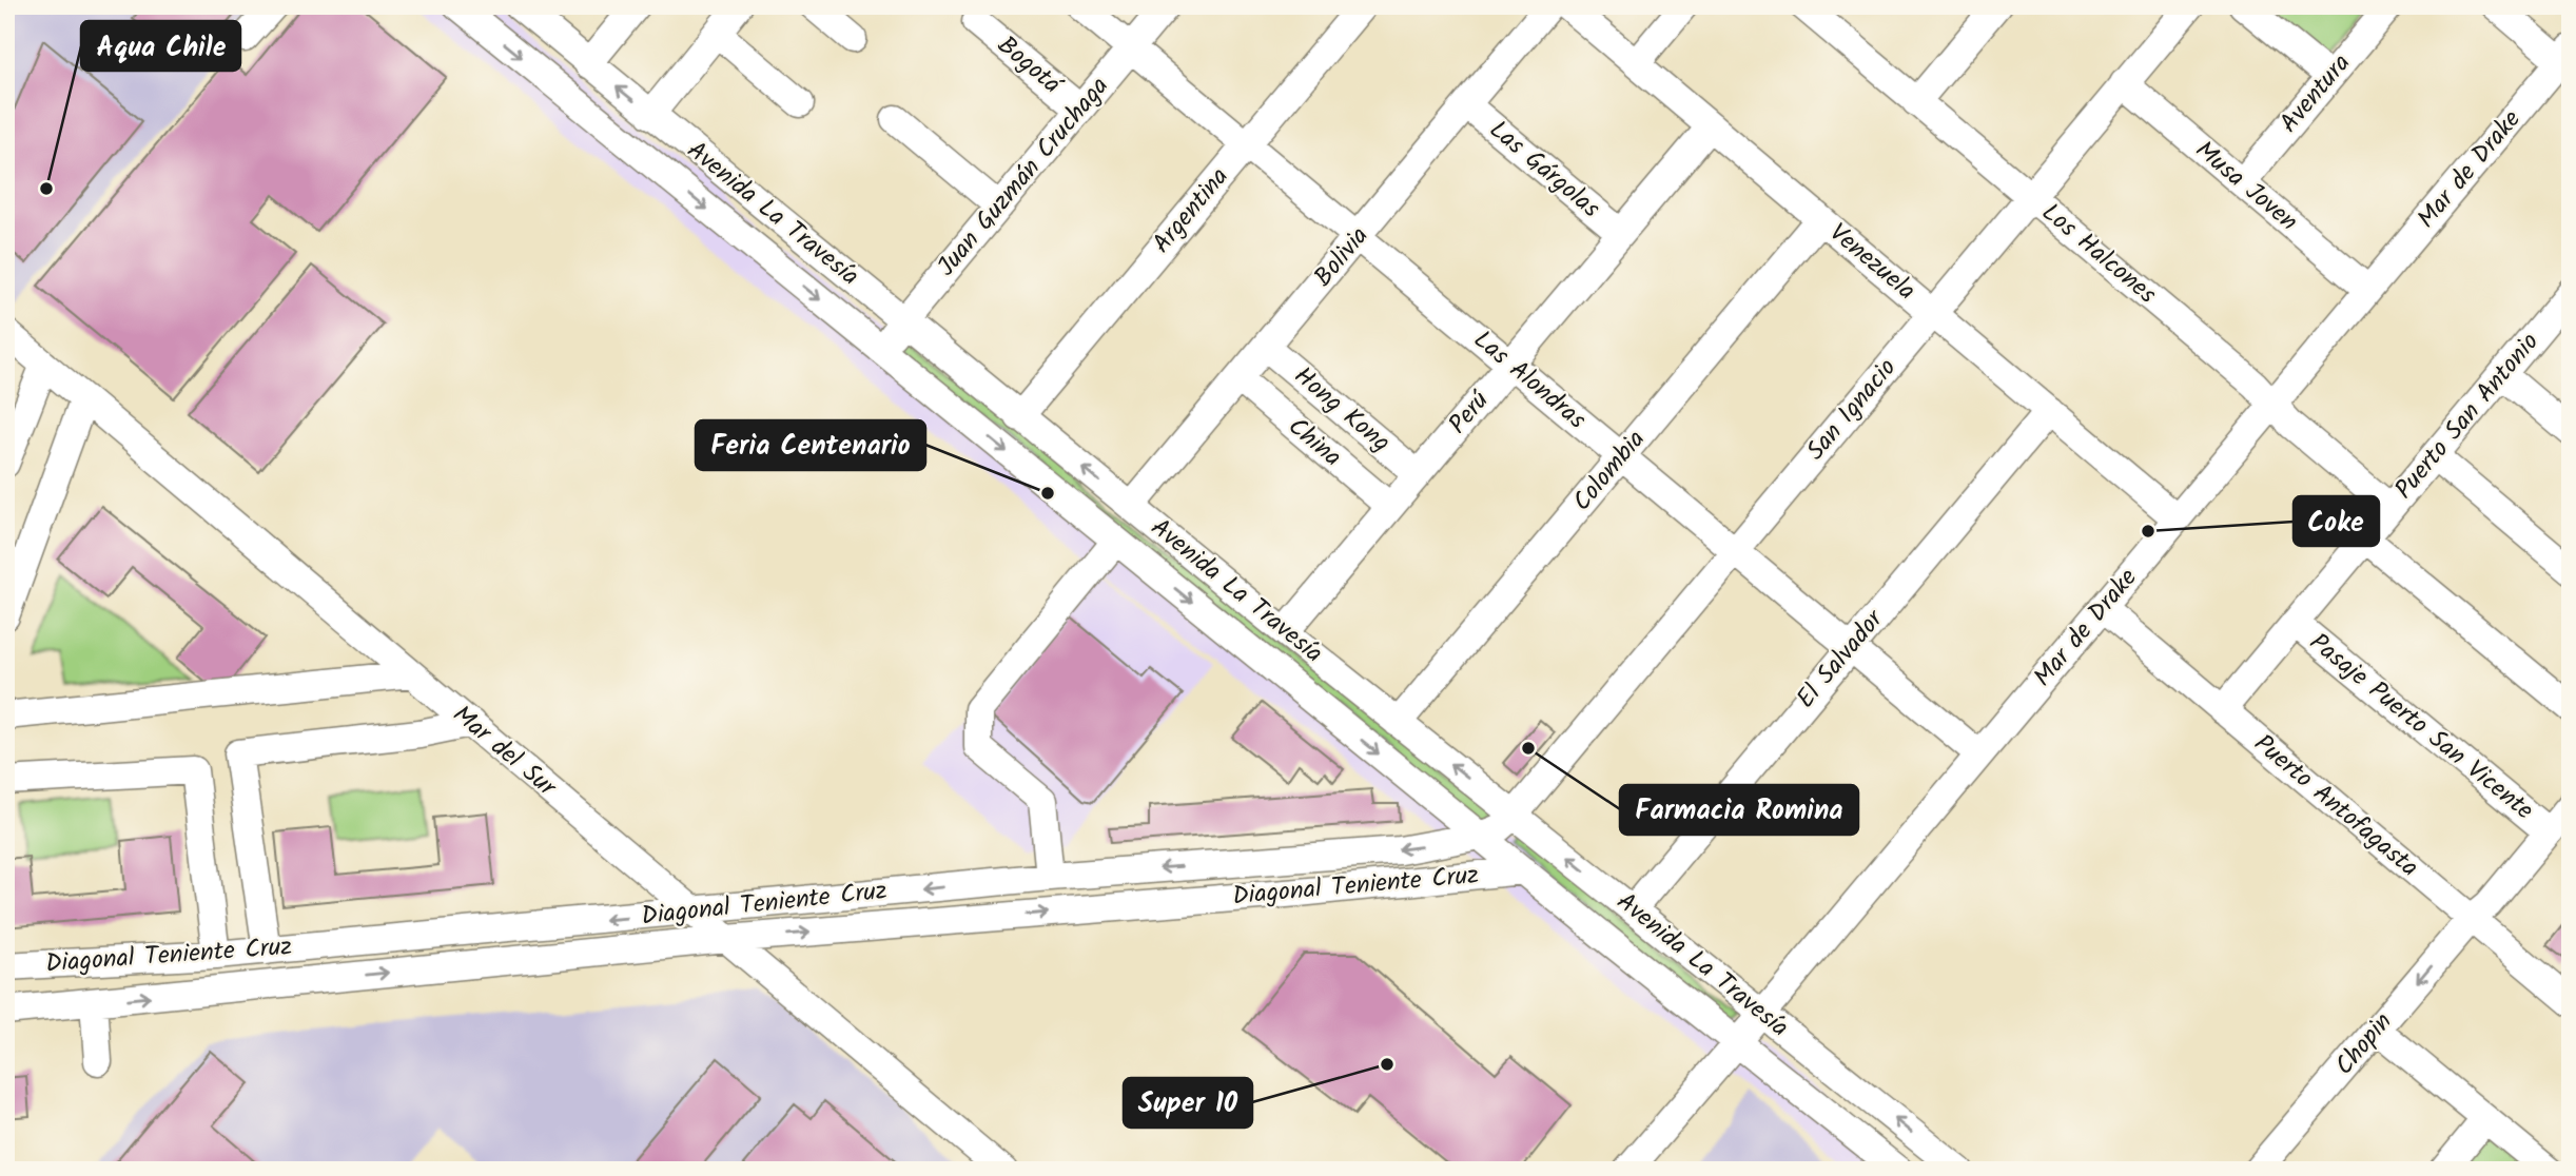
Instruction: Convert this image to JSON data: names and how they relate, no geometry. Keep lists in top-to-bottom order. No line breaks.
{"streets":{"street":["Bogotá","Aventura","Las Gárgolas","Mar de Drake","Juan Guzmán Cruchaga","Musa Joven","Argentina","Avenida La Travesía","Los Halcones","Bolivia","Venezuela","Las Alondras","Hong Kong","San Ignacio","Perú","Puerto San Antonio","China","Colombia","El Salvador","Pasaje Puerto San Vicente","Mar del Sur","Puerto Antofagasta","Diagonal Teniente Cruz","Chopin"]},"crossings":[["Bogotá","Juan Guzmán Cruchaga"],["Aventura","Musa Joven"],["Las Gárgolas","Bolivia"],["Las Gárgolas","Perú"],["Mar de Drake","Musa Joven"],["Mar de Drake","Avenida La Travesía"],["Mar de Drake","Los Halcones"],["Mar de Drake","Venezuela"],["Mar de Drake","Las Alondras"],["Mar de Drake","Puerto Antofagasta"],["Juan Guzmán Cruchaga","Avenida La Travesía"],["Juan Guzmán Cruchaga","Las Alondras"],["Musa Joven","San Ignacio"],["Argentina","Avenida La Travesía"],["Argentina","Las Alondras"],["Avenida La Travesía","Bolivia"],["Avenida La Travesía","San Ignacio"],["Avenida La Travesía","Perú"],["Avenida La Travesía","Colombia"],["Avenida La Travesía","El Salvador"],["Avenida La Travesía","Diagonal Teniente Cruz"],["Los Halcones","San Ignacio"],["Los Halcones","Puerto San Antonio"],["Bolivia","Las Alondras"],["Bolivia","Hong Kong"],["Bolivia","China"],["Venezuela","San Ignacio"],["Venezuela","Perú"],["Venezuela","Colombia"],["Venezuela","El Salvador"],["Las Alondras","San Ignacio"],["Las Alondras","Perú"],["Las Alondras","Colombia"],["Las Alondras","El Salvador"],["Hong Kong","Perú"],["San Ignacio","Diagonal Teniente Cruz"],["Perú","China"],["Puerto San Antonio","Pasaje Puerto San Vicente"],["Puerto San Antonio","Puerto Antofagasta"],["Pasaje Puerto San Vicente","Chopin"],["Mar del Sur","Diagonal Teniente Cruz"],["Puerto Antofagasta","Chopin"]],"places":["Aqua Chile","Feria Centenario","Coke","Farmacia Romina","Super 10"]}
